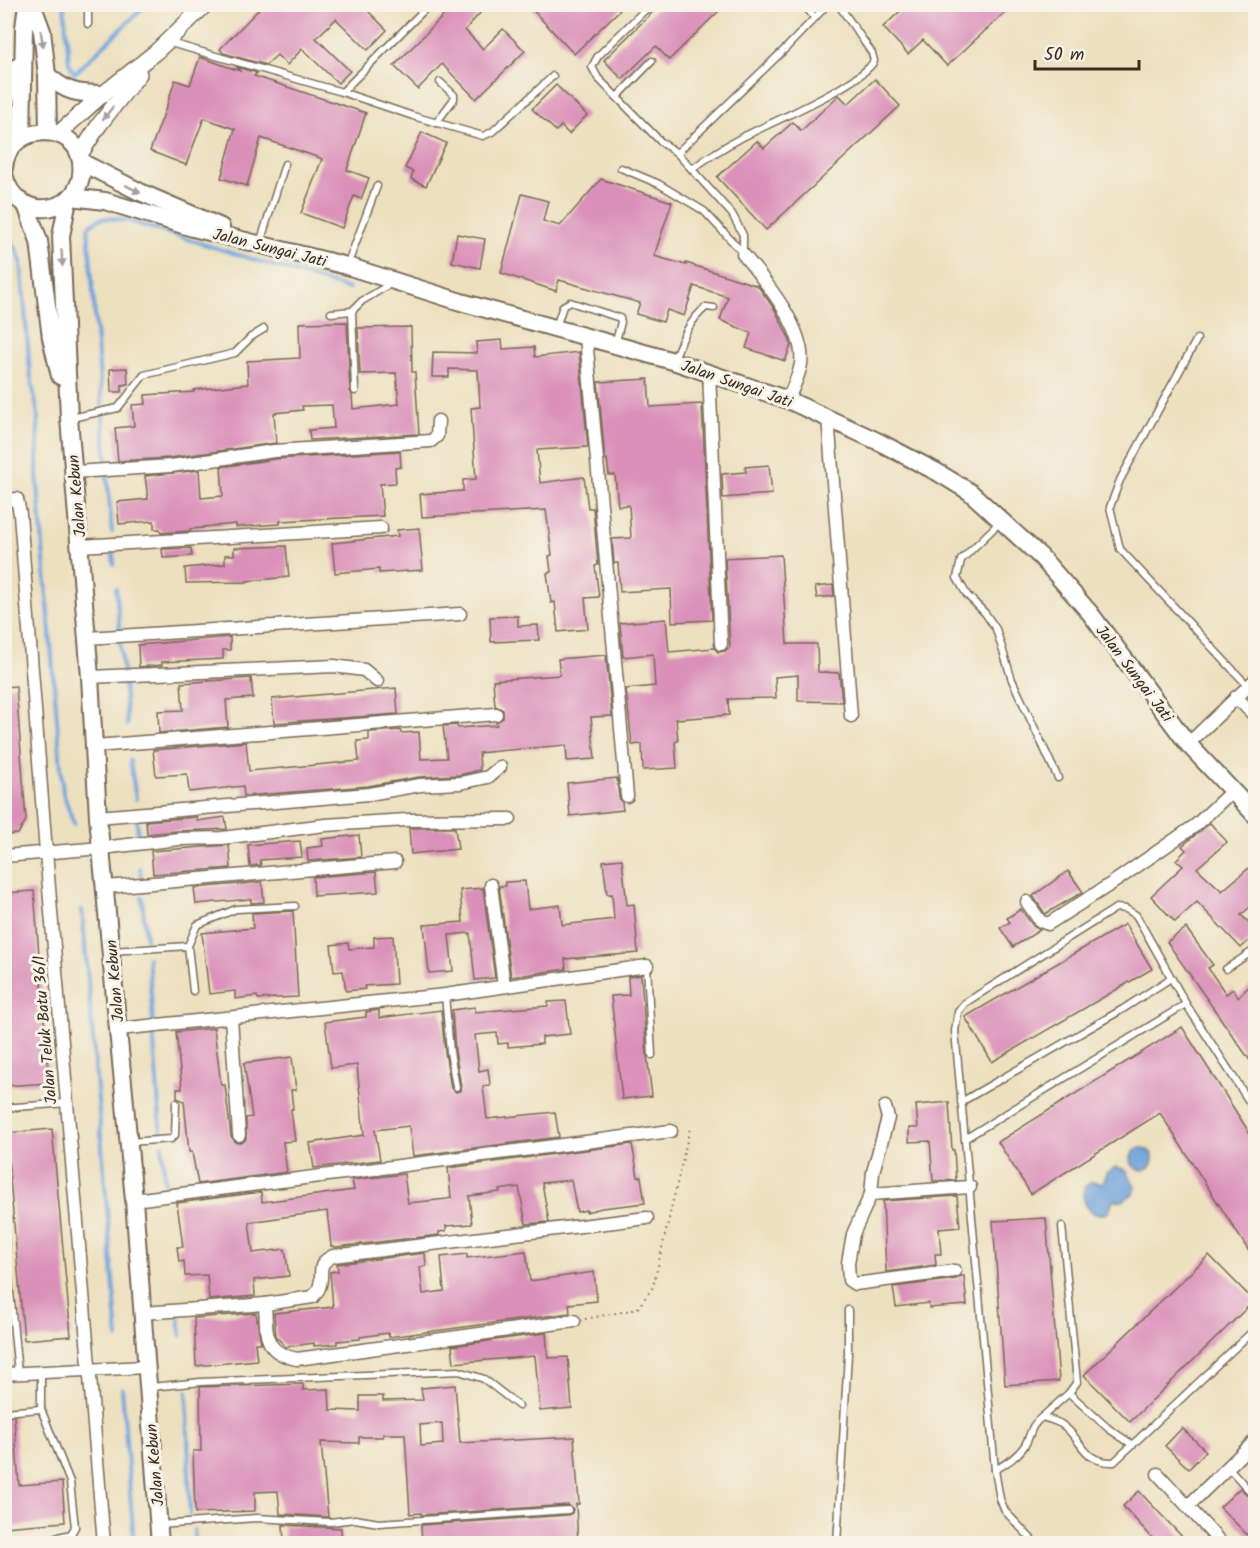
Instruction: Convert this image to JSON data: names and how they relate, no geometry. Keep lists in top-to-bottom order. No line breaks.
{"streets":{"main road":["Jalan Sungai Jati","Jalan Kebun"],"street":["Jalan Teluk Batu 36/1"]},"crossings":[["Jalan Sungai Jati","Jalan Kebun"]],"scale_bar":"50 m"}
